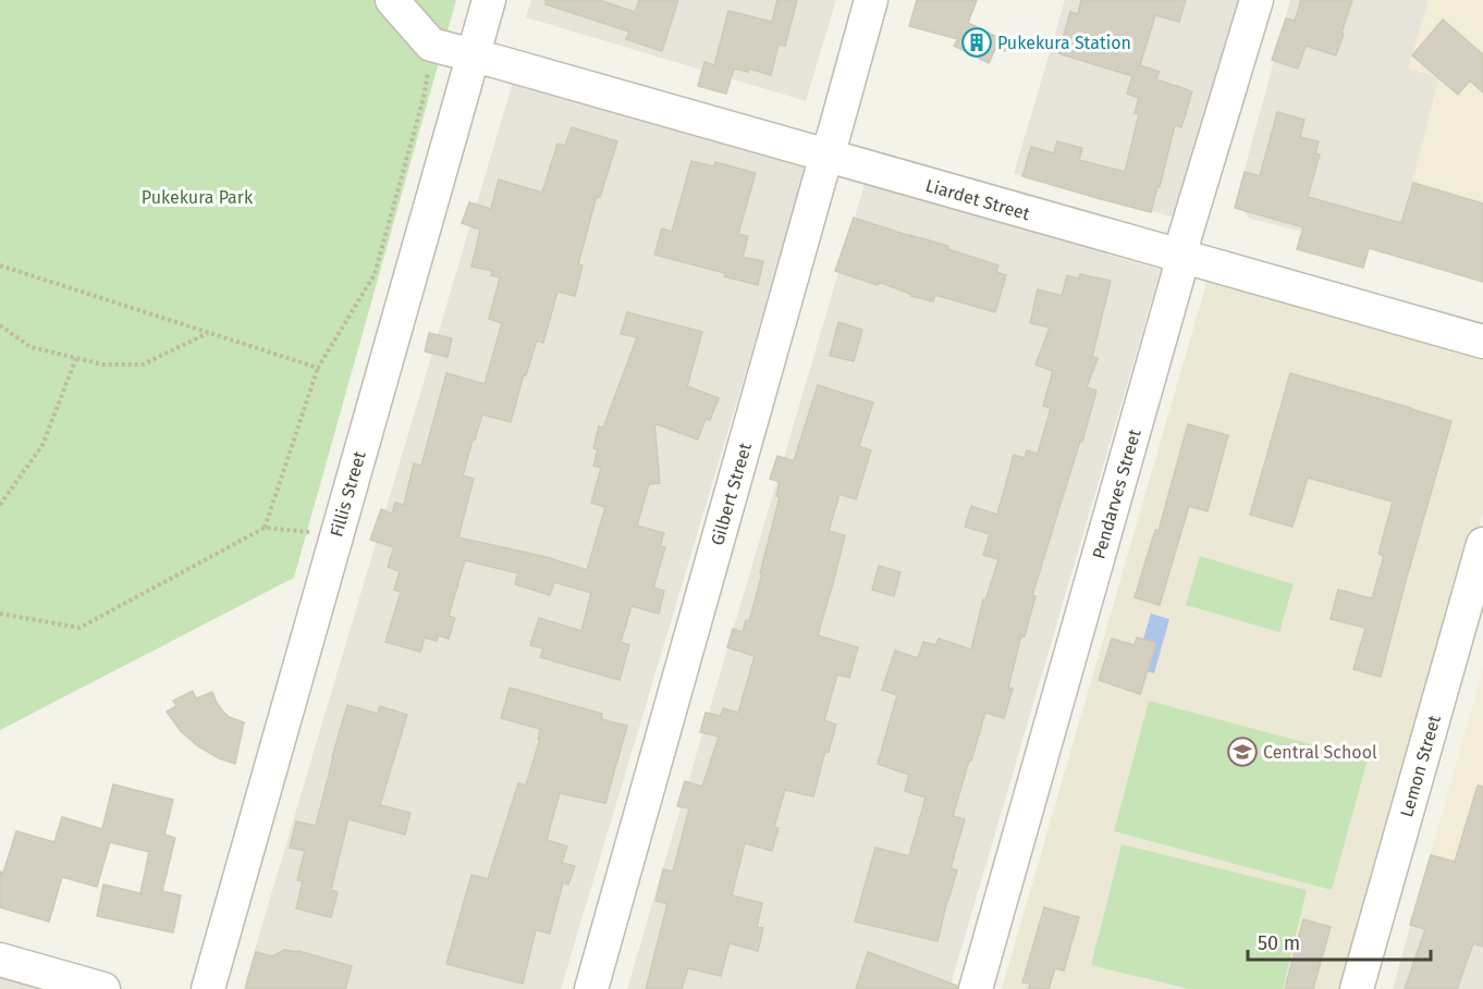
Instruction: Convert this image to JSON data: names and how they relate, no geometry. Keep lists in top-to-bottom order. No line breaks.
{"streets":{"street":["Liardet Street","Fillis Street","Gilbert Street","Pendarves Street","Lemon Street"]},"crossings":[["Liardet Street","Fillis Street"],["Liardet Street","Gilbert Street"],["Liardet Street","Pendarves Street"]],"parks":["Pukekura Park"],"places":{"building":["Pukekura Station"],"school or university":["Central School"]},"scale_bar":"50 m"}
